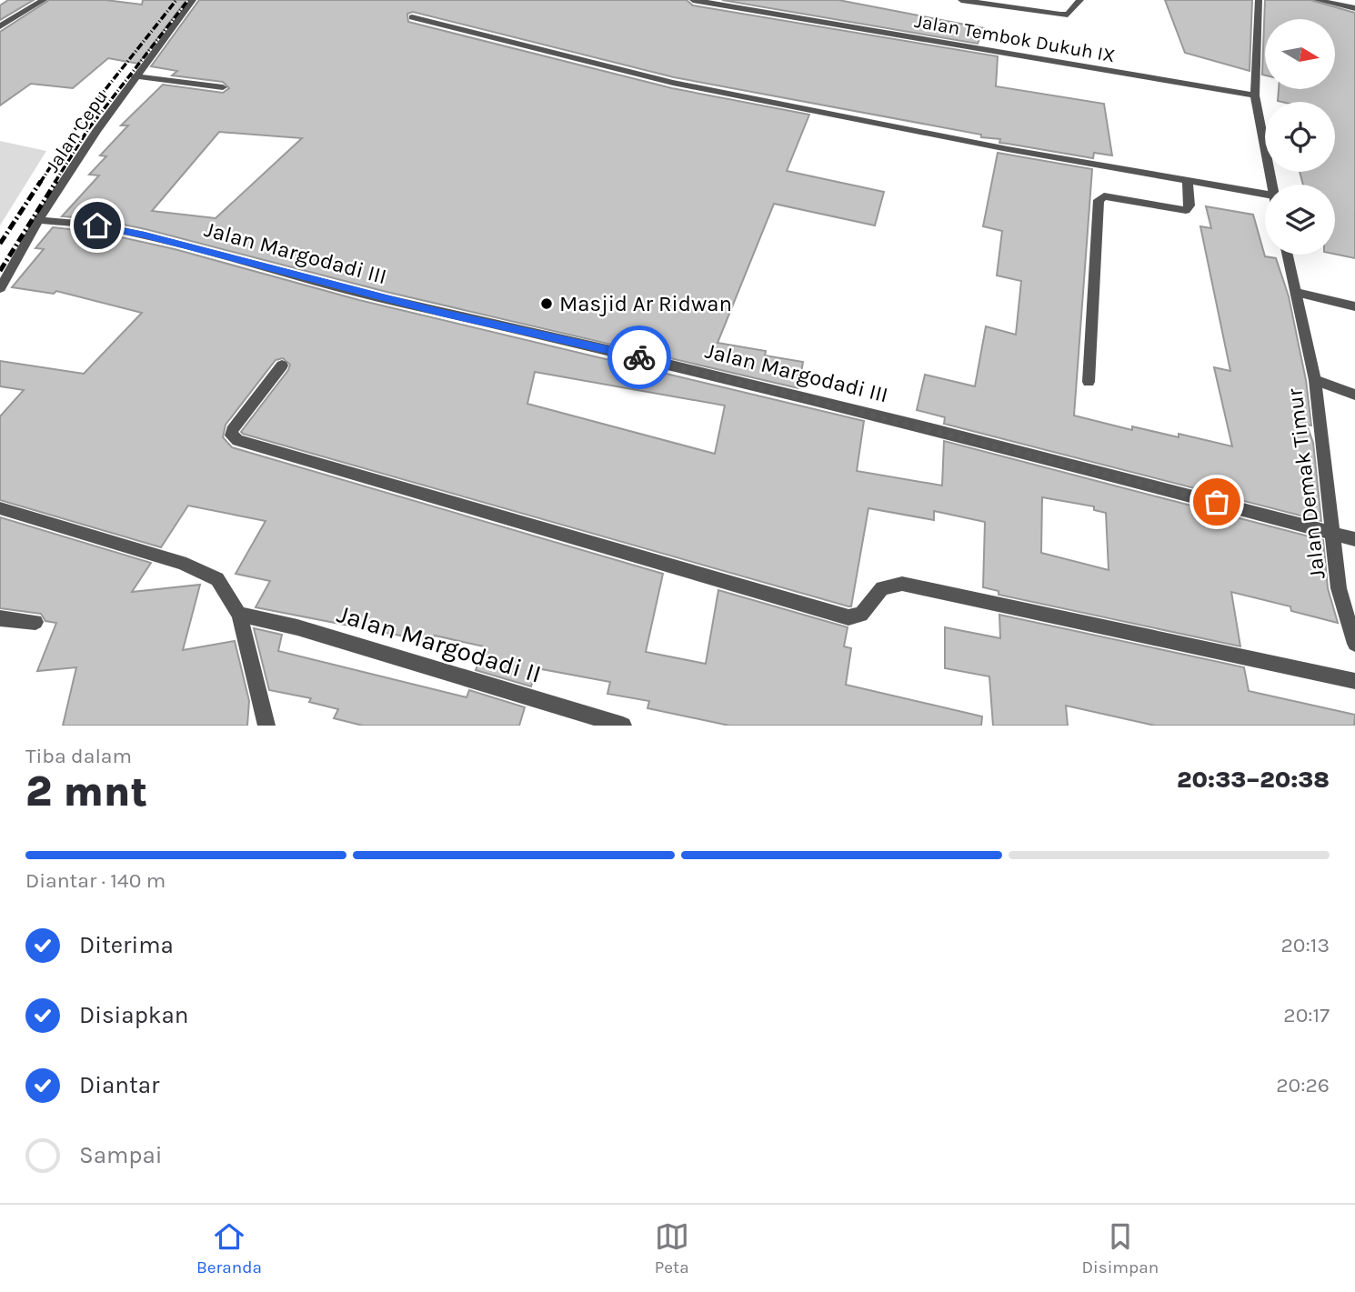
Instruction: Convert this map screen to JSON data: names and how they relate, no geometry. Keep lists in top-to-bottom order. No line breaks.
{"streets":{"street":["Jalan Tembok Dukuh IX","Jalan Cepu","Jalan Margodadi III","Jalan Demak Timur","Jalan Margodadi II"]},"crossings":[["Jalan Cepu","Jalan Margodadi III"],["Jalan Margodadi III","Jalan Demak Timur"]],"places":["Masjid Ar Ridwan"],"north":"right","page":{"heading":["2 mnt","Tiba dalam","20:33–20:38"],"bar":"Diantar · 140 m","list":[["Diterima","20:13"],["Disiapkan","20:17"],["Diantar","20:26"],"Sampai"],"tabs":["Beranda","Peta","Disimpan"]}}
